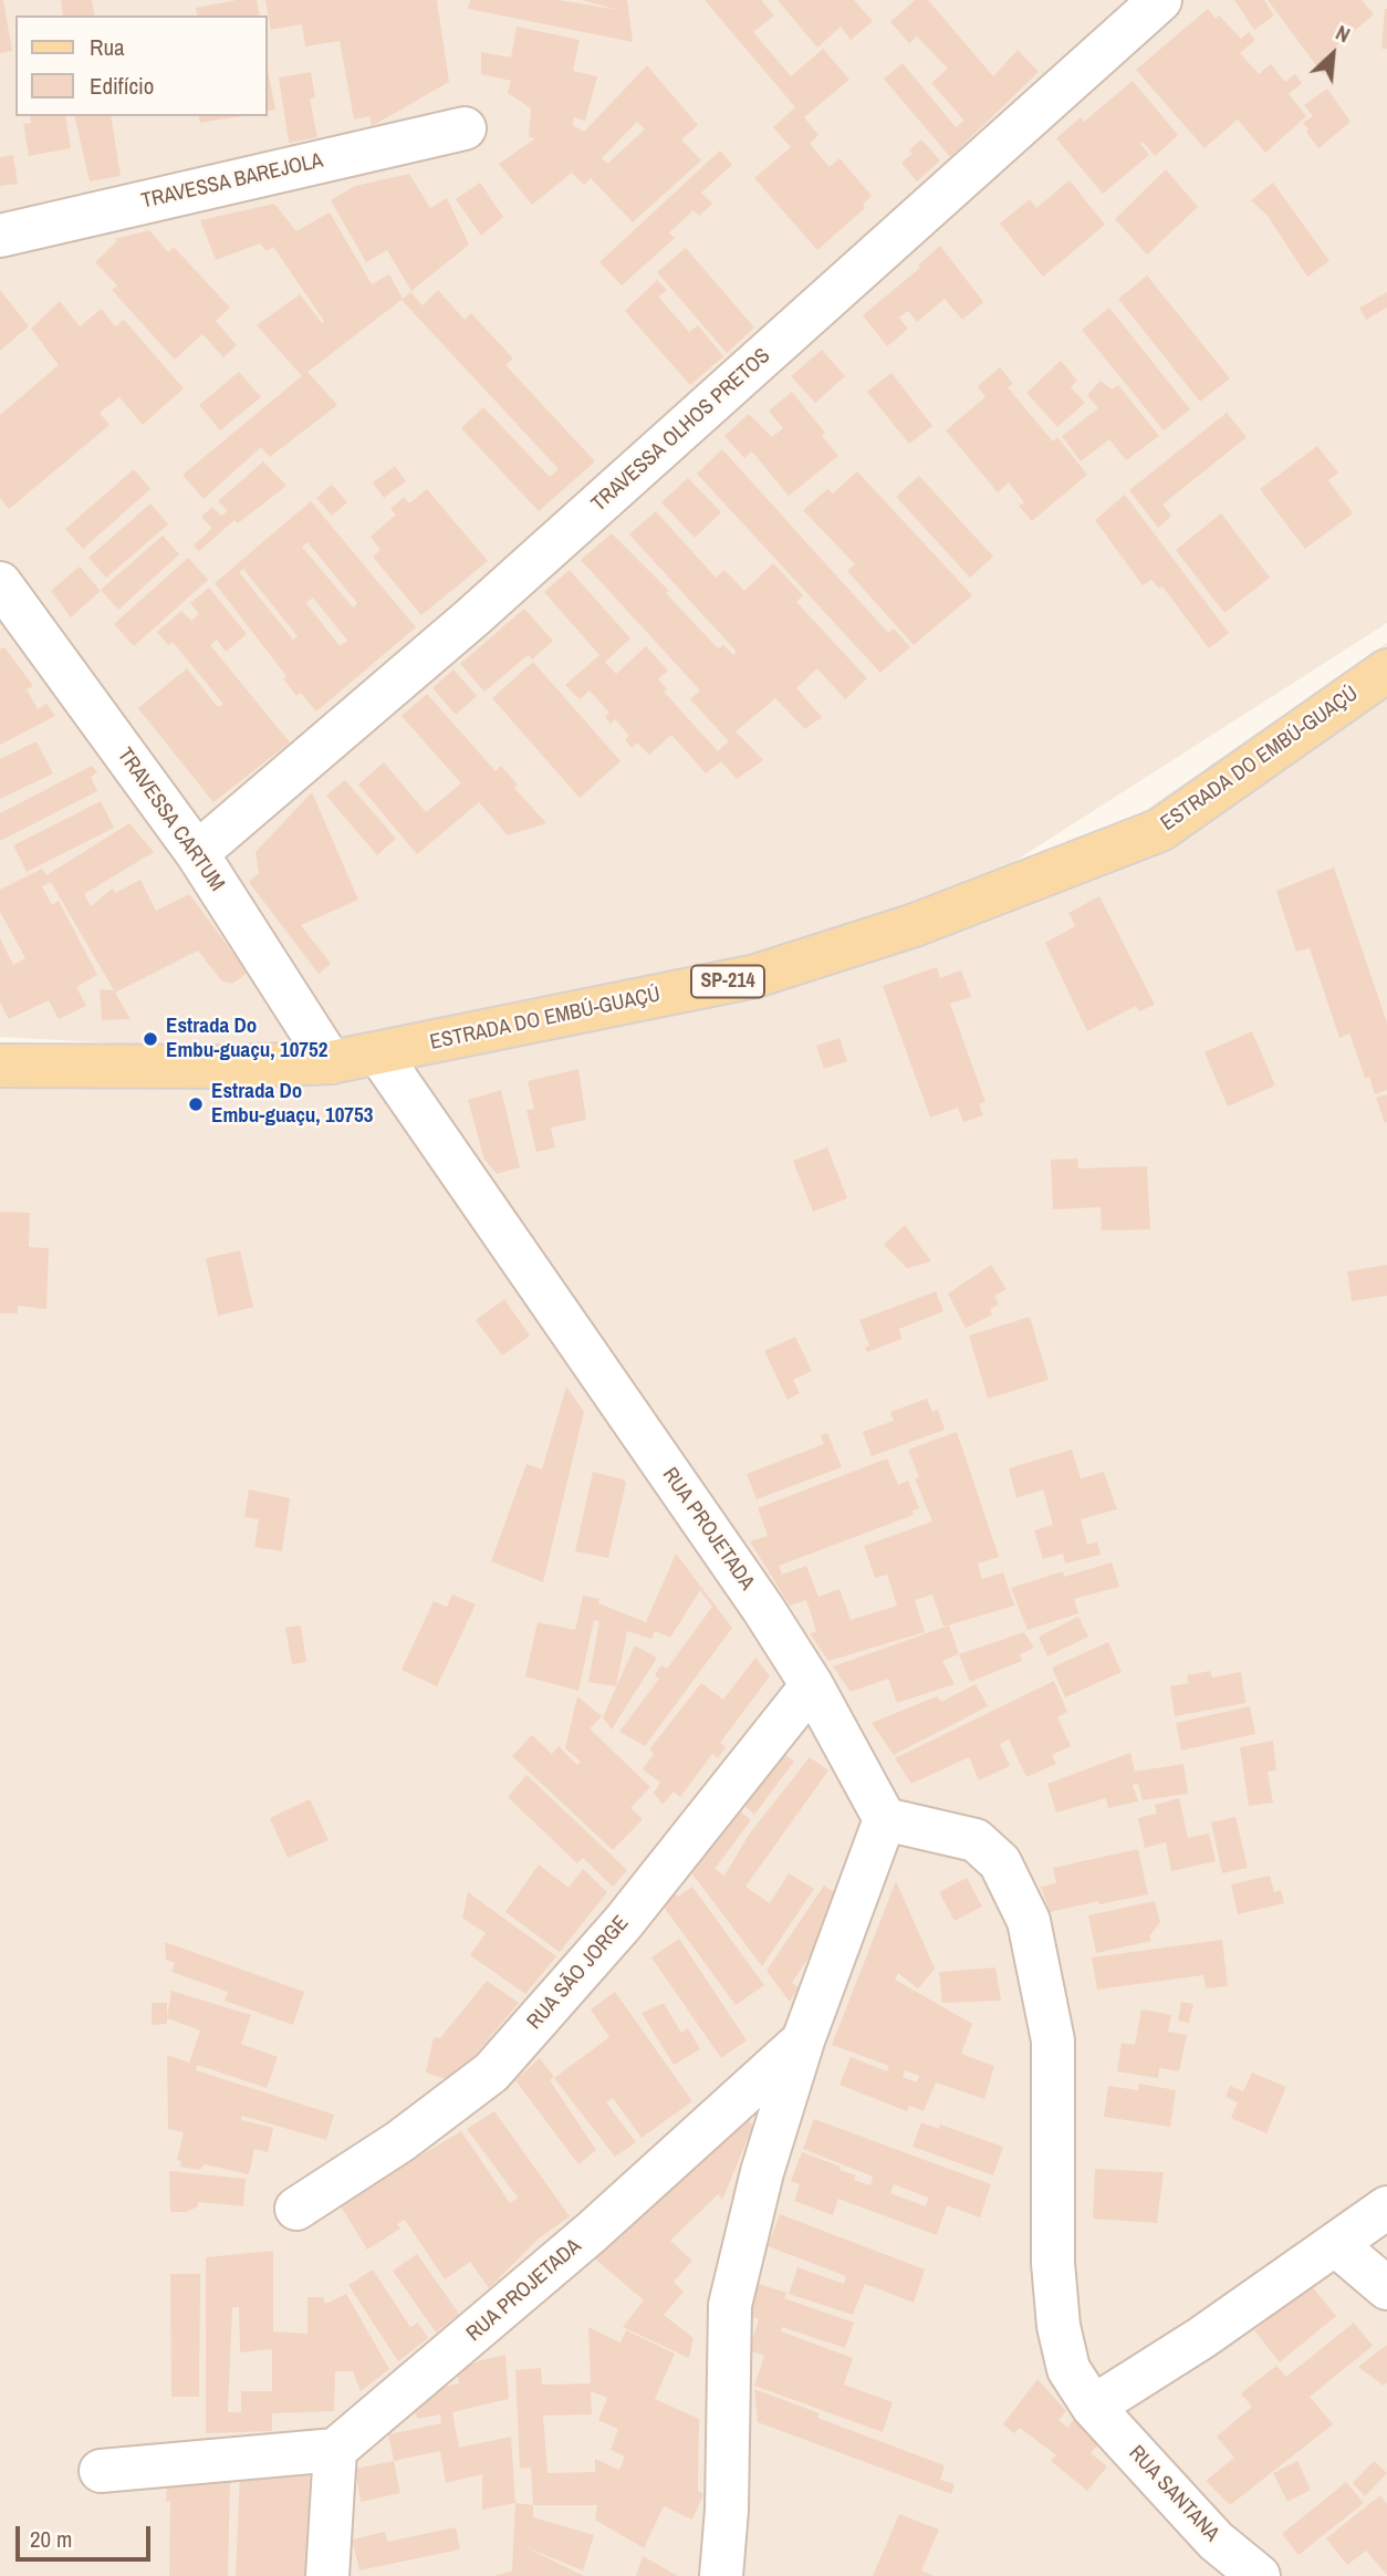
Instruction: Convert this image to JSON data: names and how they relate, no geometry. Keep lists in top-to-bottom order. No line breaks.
{"streets":{"main road":["ESTRADA DO EMBÚ-GUAÇÚ","SP-214"],"street":["TRAVESSA BAREJOLA","TRAVESSA OLHOS PRETOS","TRAVESSA CARTUM","RUA PROJETADA","RUA SÃO JORGE","RUA SANTANA"]},"crossings":[["TRAVESSA OLHOS PRETOS","TRAVESSA CARTUM"],["ESTRADA DO EMBÚ-GUAÇÚ","TRAVESSA CARTUM"],["ESTRADA DO EMBÚ-GUAÇÚ","RUA PROJETADA"],["RUA PROJETADA","RUA SÃO JORGE"],["RUA PROJETADA","RUA SANTANA"]],"places":["Estrada Do Embu-guaçu, 10752","Estrada Do Embu-guaçu, 10753"],"legend":["Rua","Edifício"],"scale_bar":"20 m","north":"top right"}
